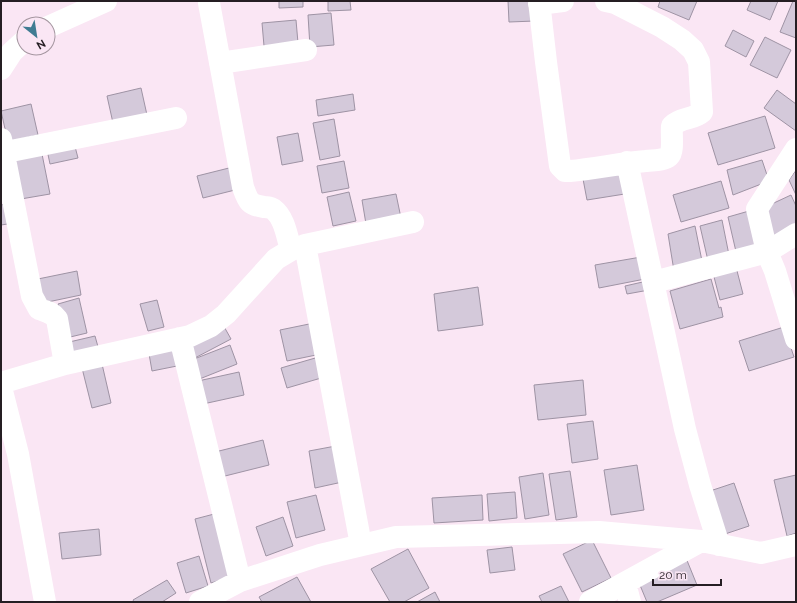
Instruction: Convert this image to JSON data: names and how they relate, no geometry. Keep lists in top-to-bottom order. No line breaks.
{"scale_bar":"20 m","north":"bottom right"}
